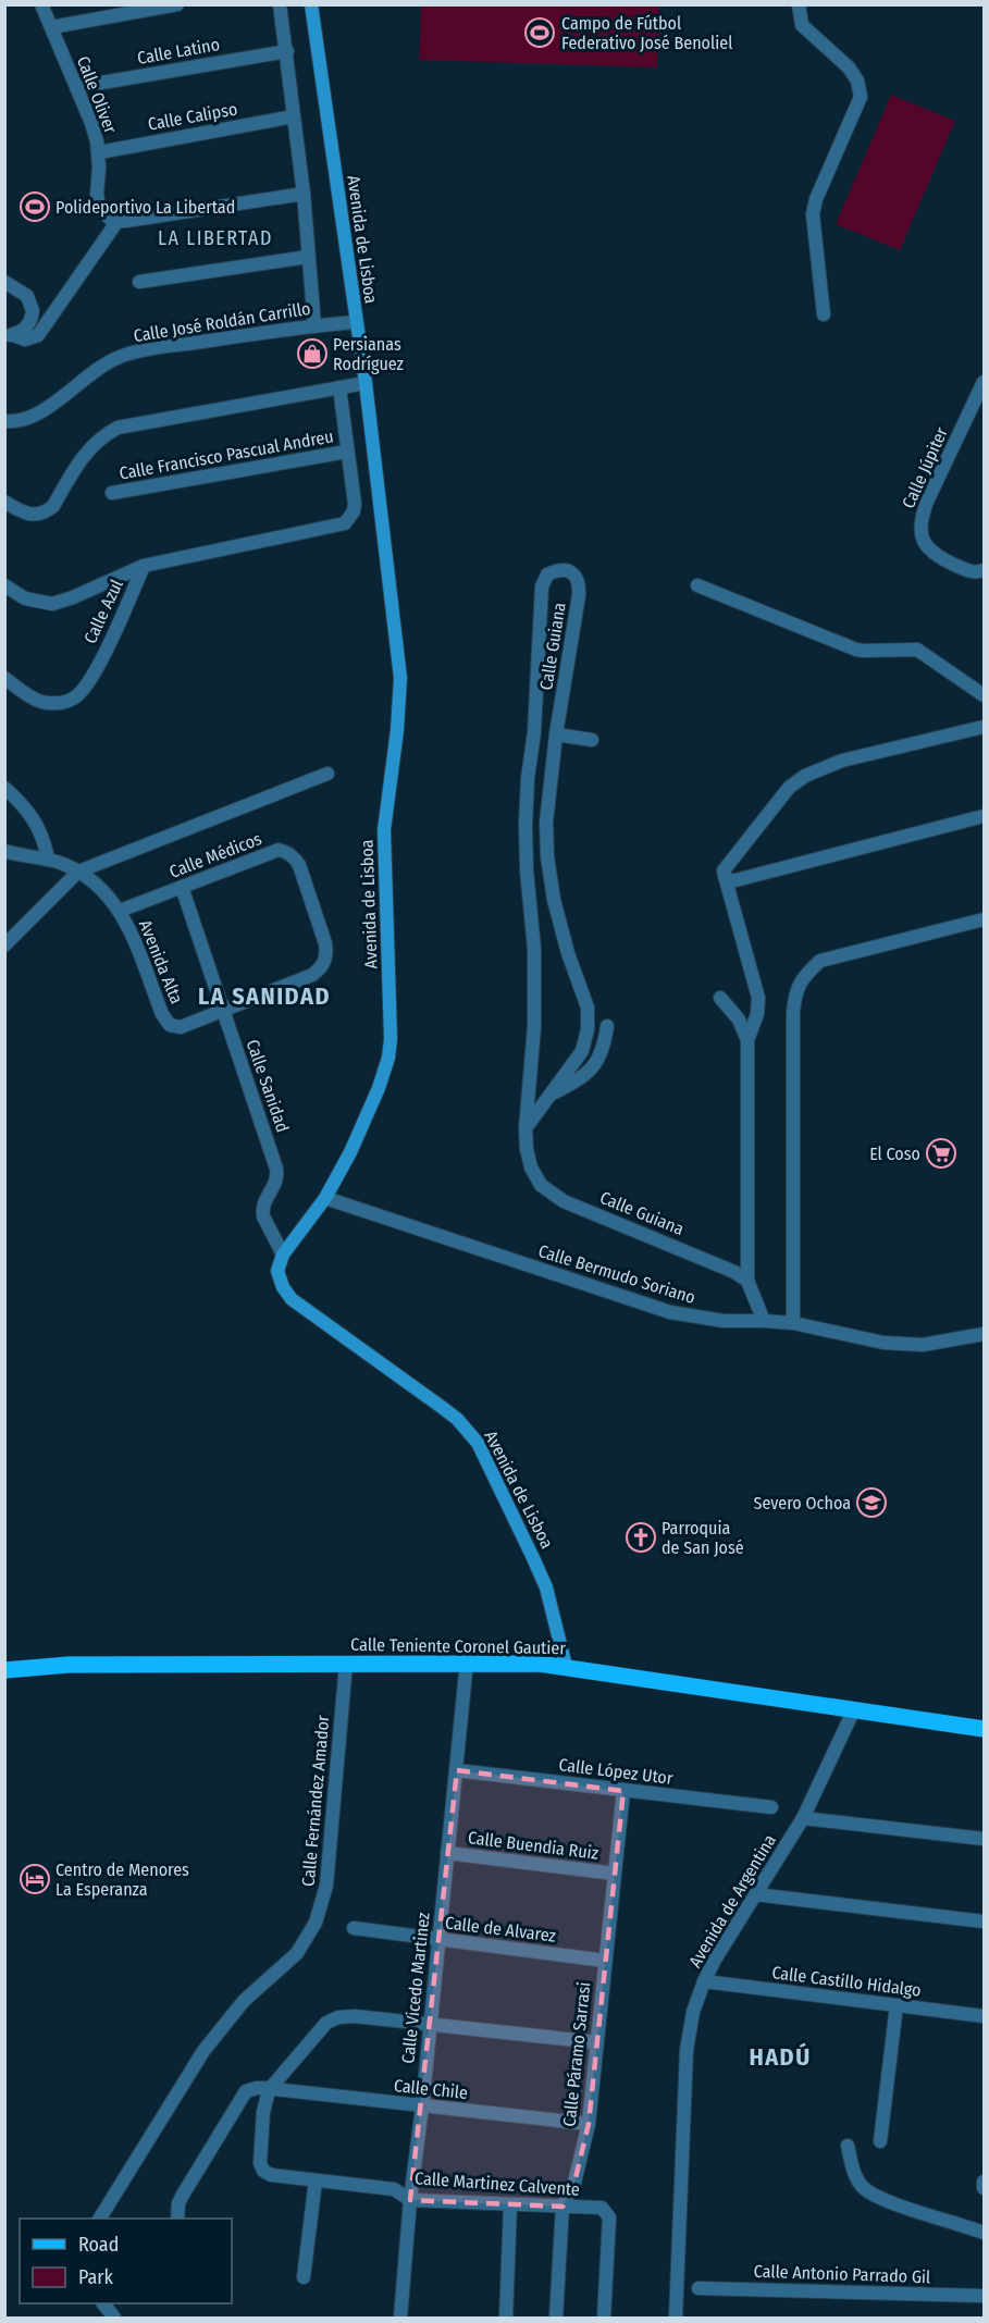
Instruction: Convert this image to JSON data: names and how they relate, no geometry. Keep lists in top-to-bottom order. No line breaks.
{"streets":{"main road":["Calle Teniente Coronel Gautier"],"street":["Calle Latino","Calle Oliver","Calle Calipso","Avenida de Lisboa","Calle José Roldán Carrillo","Calle Francisco Pascual Andreu","Calle Júpiter","Calle Azul","Calle Guiana","Calle Médicos","Avenida Alta","Calle Sanidad","Calle Bermudo Soriano","Calle López Utor","Calle Fernández Amador","Calle Buendia Ruiz","Avenida de Argentina","Calle de Alvarez","Calle Castillo Hidalgo","Calle Vicedo Martinez","Calle Páramo Sarrasi","Calle Chile","Calle Martinez Calvente","Calle Antonio Parrado Gil"]},"crossings":[["Calle Latino","Calle Oliver"],["Calle Oliver","Calle Calipso"],["Avenida de Lisboa","Calle José Roldán Carrillo"],["Avenida de Lisboa","Calle Sanidad"],["Avenida de Lisboa","Calle Bermudo Soriano"],["Avenida de Lisboa","Calle Teniente Coronel Gautier"],["Calle Médicos","Avenida Alta"],["Calle Médicos","Calle Sanidad"],["Avenida Alta","Calle Sanidad"],["Calle Teniente Coronel Gautier","Calle Fernández Amador"],["Calle Teniente Coronel Gautier","Avenida de Argentina"],["Calle Teniente Coronel Gautier","Calle Vicedo Martinez"],["Calle López Utor","Calle Vicedo Martinez"],["Calle López Utor","Calle Páramo Sarrasi"],["Calle Buendia Ruiz","Calle Vicedo Martinez"],["Calle Buendia Ruiz","Calle Páramo Sarrasi"],["Avenida de Argentina","Calle Castillo Hidalgo"],["Calle de Alvarez","Calle Vicedo Martinez"],["Calle de Alvarez","Calle Páramo Sarrasi"],["Calle Vicedo Martinez","Calle Chile"],["Calle Vicedo Martinez","Calle Martinez Calvente"],["Calle Páramo Sarrasi","Calle Chile"],["Calle Páramo Sarrasi","Calle Martinez Calvente"],["Calle Chile","Calle Martinez Calvente"]],"districts":["LA LIBERTAD","LA SANIDAD","HADÚ"],"places":{"sports":["Campo de Fútbol Federativo José Benoliel","Polideportivo La Libertad"],"shop":["Persianas Rodríguez"],"supermarket":["El Coso"],"school or university":["Severo Ochoa"],"church":["Parroquia de San José"],"hotel":["Centro de Menores La Esperanza"]},"legend":["Road","Park"]}
